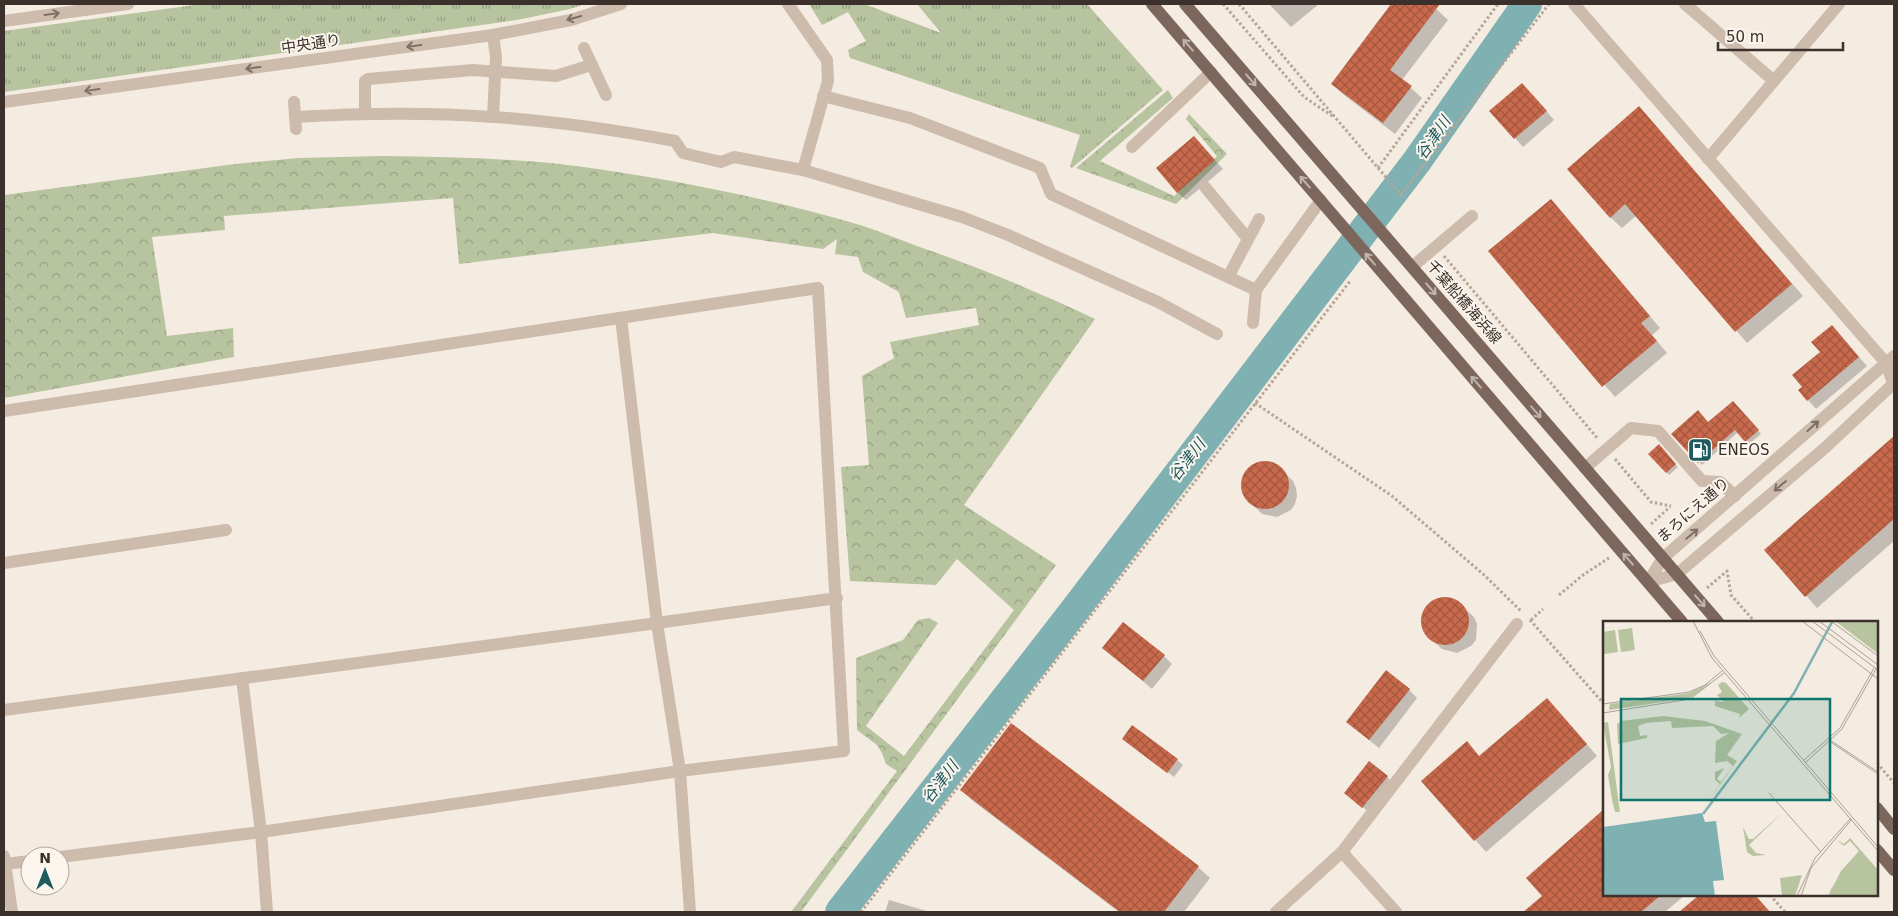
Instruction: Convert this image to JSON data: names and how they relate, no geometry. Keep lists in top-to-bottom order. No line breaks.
{"streets":{"main road":["千葉船橋海浜線"],"street":["中央通り","まろにえ通り"]},"crossings":[["千葉船橋海浜線","まろにえ通り"]],"water":["谷津川"],"places":{"fuel station":["ENEOS"]},"scale_bar":"50 m","north":"top"}
